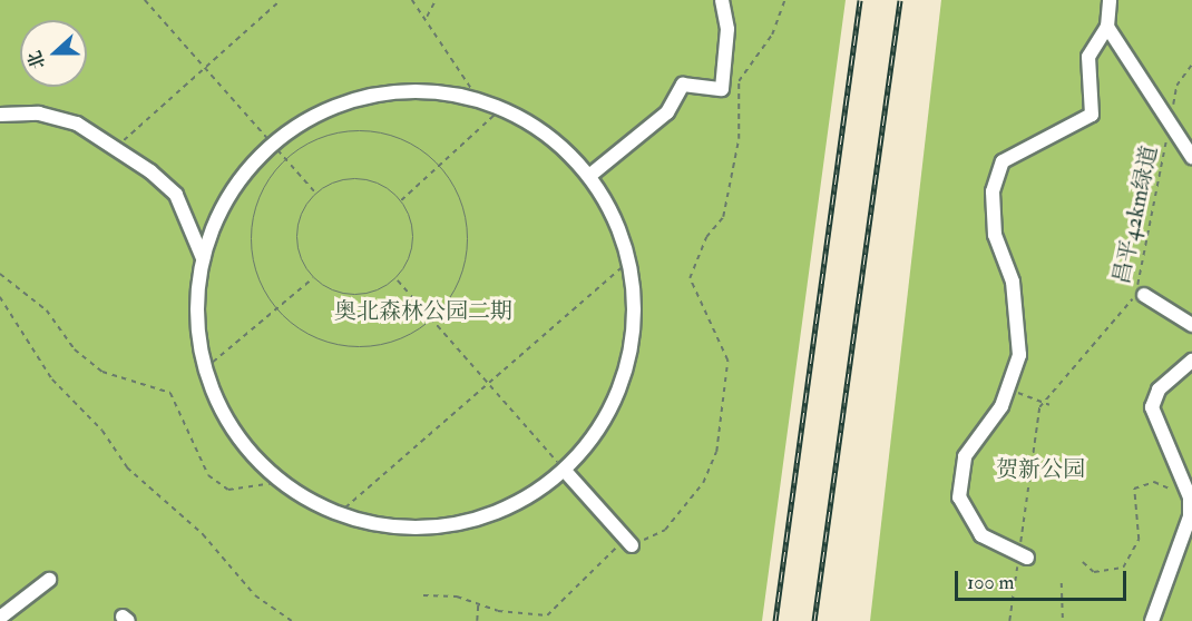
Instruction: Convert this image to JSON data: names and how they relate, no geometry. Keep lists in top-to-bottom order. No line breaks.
{"streets":{"path":["昌平42km绿道"]},"parks":["奥北森林公园二期","贺新公园"],"scale_bar":"100 m","north":"left"}
